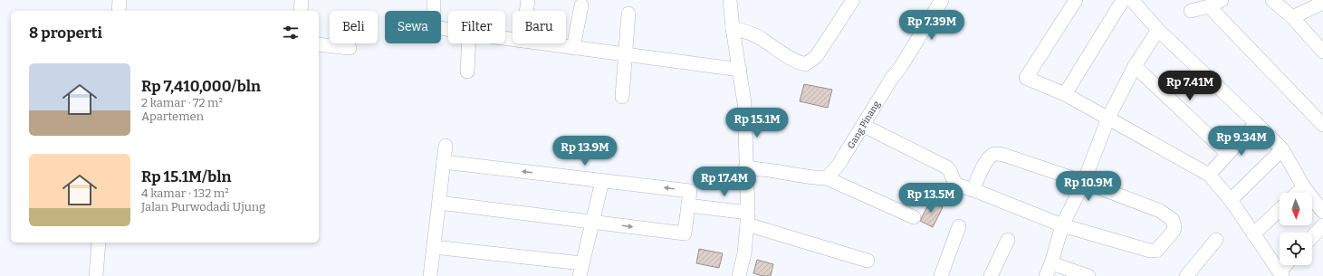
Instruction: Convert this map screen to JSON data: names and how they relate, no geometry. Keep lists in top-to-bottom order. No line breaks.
{"streets":{"street":["Gang Pinang"]},"north":"bottom","page":{"price":["Rp 7.39M","Rp 7.41M","Rp 15.1M","Rp 9.34M","Rp 13.9M","Rp 17.4M","Rp 10.9M","Rp 13.5M"],"chip":["Beli","Sewa","Filter","Baru"],"heading":"8 properti","list":[{"name":"Rp 7,410,000/bln","note":"2 kamar · 72 m² · Apartemen"},{"name":"Rp 15.1M/bln","note":"4 kamar · 132 m² · Jalan Purwodadi Ujung"}]}}
